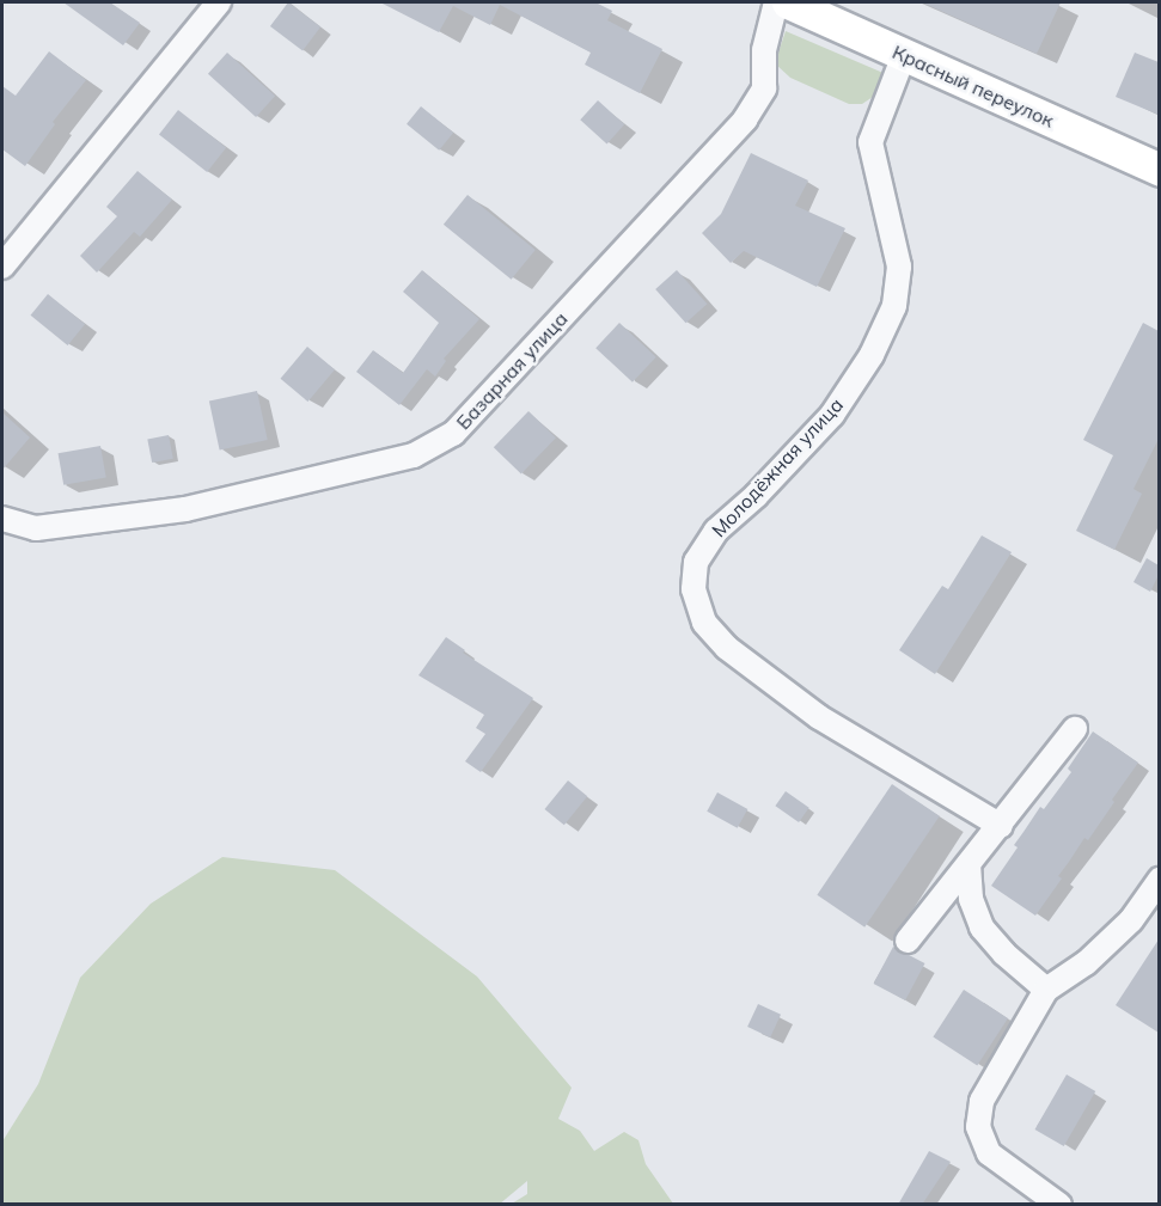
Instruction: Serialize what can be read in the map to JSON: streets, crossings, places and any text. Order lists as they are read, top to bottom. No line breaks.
{"streets":{"main road":["Красный переулок"],"street":["Базарная улица","Молодёжная улица"]},"crossings":[["Красный переулок","Молодёжная улица"]]}
